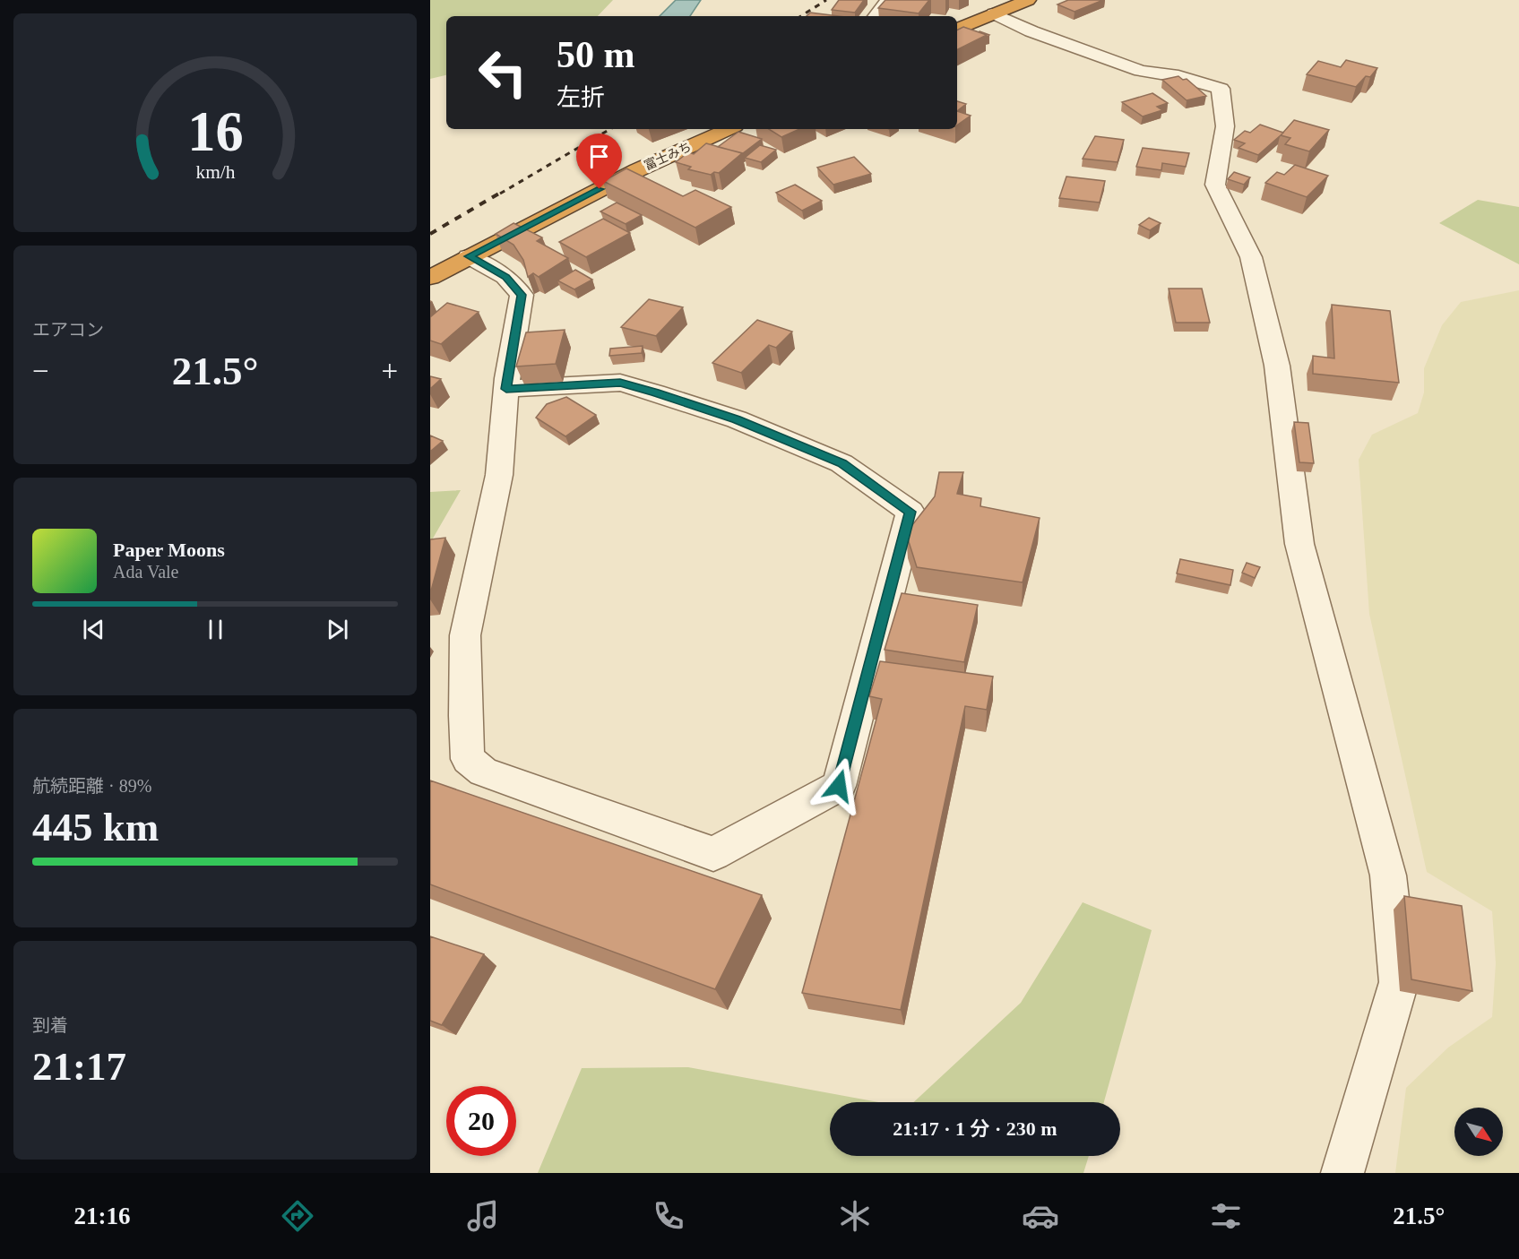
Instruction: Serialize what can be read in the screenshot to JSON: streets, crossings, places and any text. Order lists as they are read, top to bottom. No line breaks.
{"streets":{"highway":["富士みち"]},"north":"bottom right","page":{"turn":["50 m","左折"],"tile":["エアコン",["航続距離 · 89%","445 km"],["到着","21:17"]],"heat":["−","21.5°","+"],"song":["Paper Moons","Ada Vale"],"limit":"20","trip":"21:17 · 1 分 · 230 m","tabs":["21:16","21.5°"],"gauge":["16","km/h"]}}
